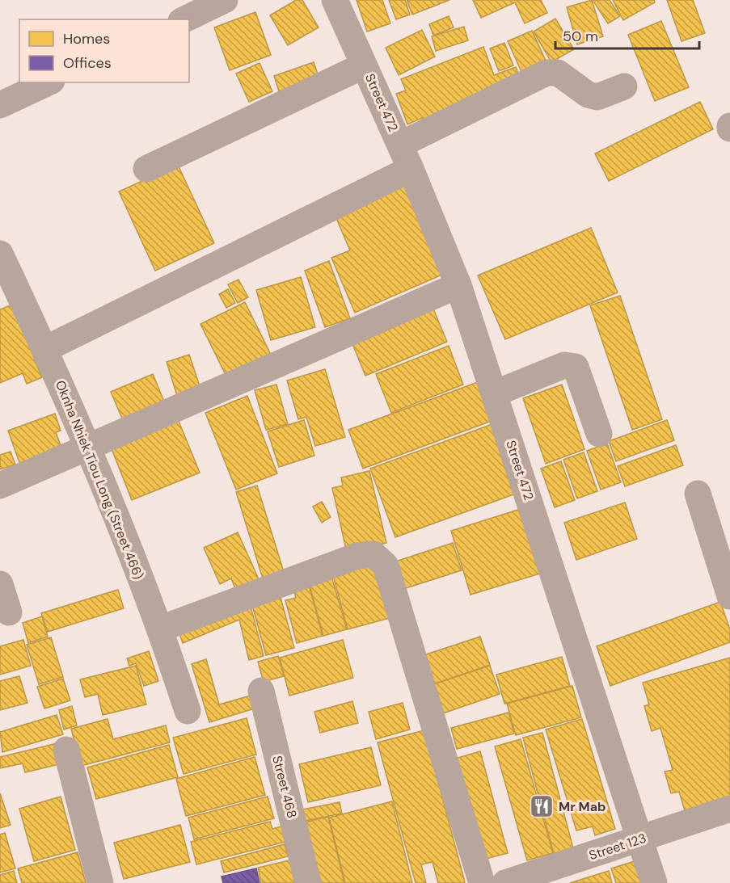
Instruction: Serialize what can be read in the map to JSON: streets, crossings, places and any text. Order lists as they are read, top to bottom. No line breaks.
{"streets":{"street":["Street 472","Oknha Nhiek Tiou Long (Street 466)","Street 468","Street 123"]},"crossings":[["Street 472","Street 123"]],"places":{"restaurant":["Mr Mab"]},"legend":["Homes","Offices"],"scale_bar":"50 m"}
